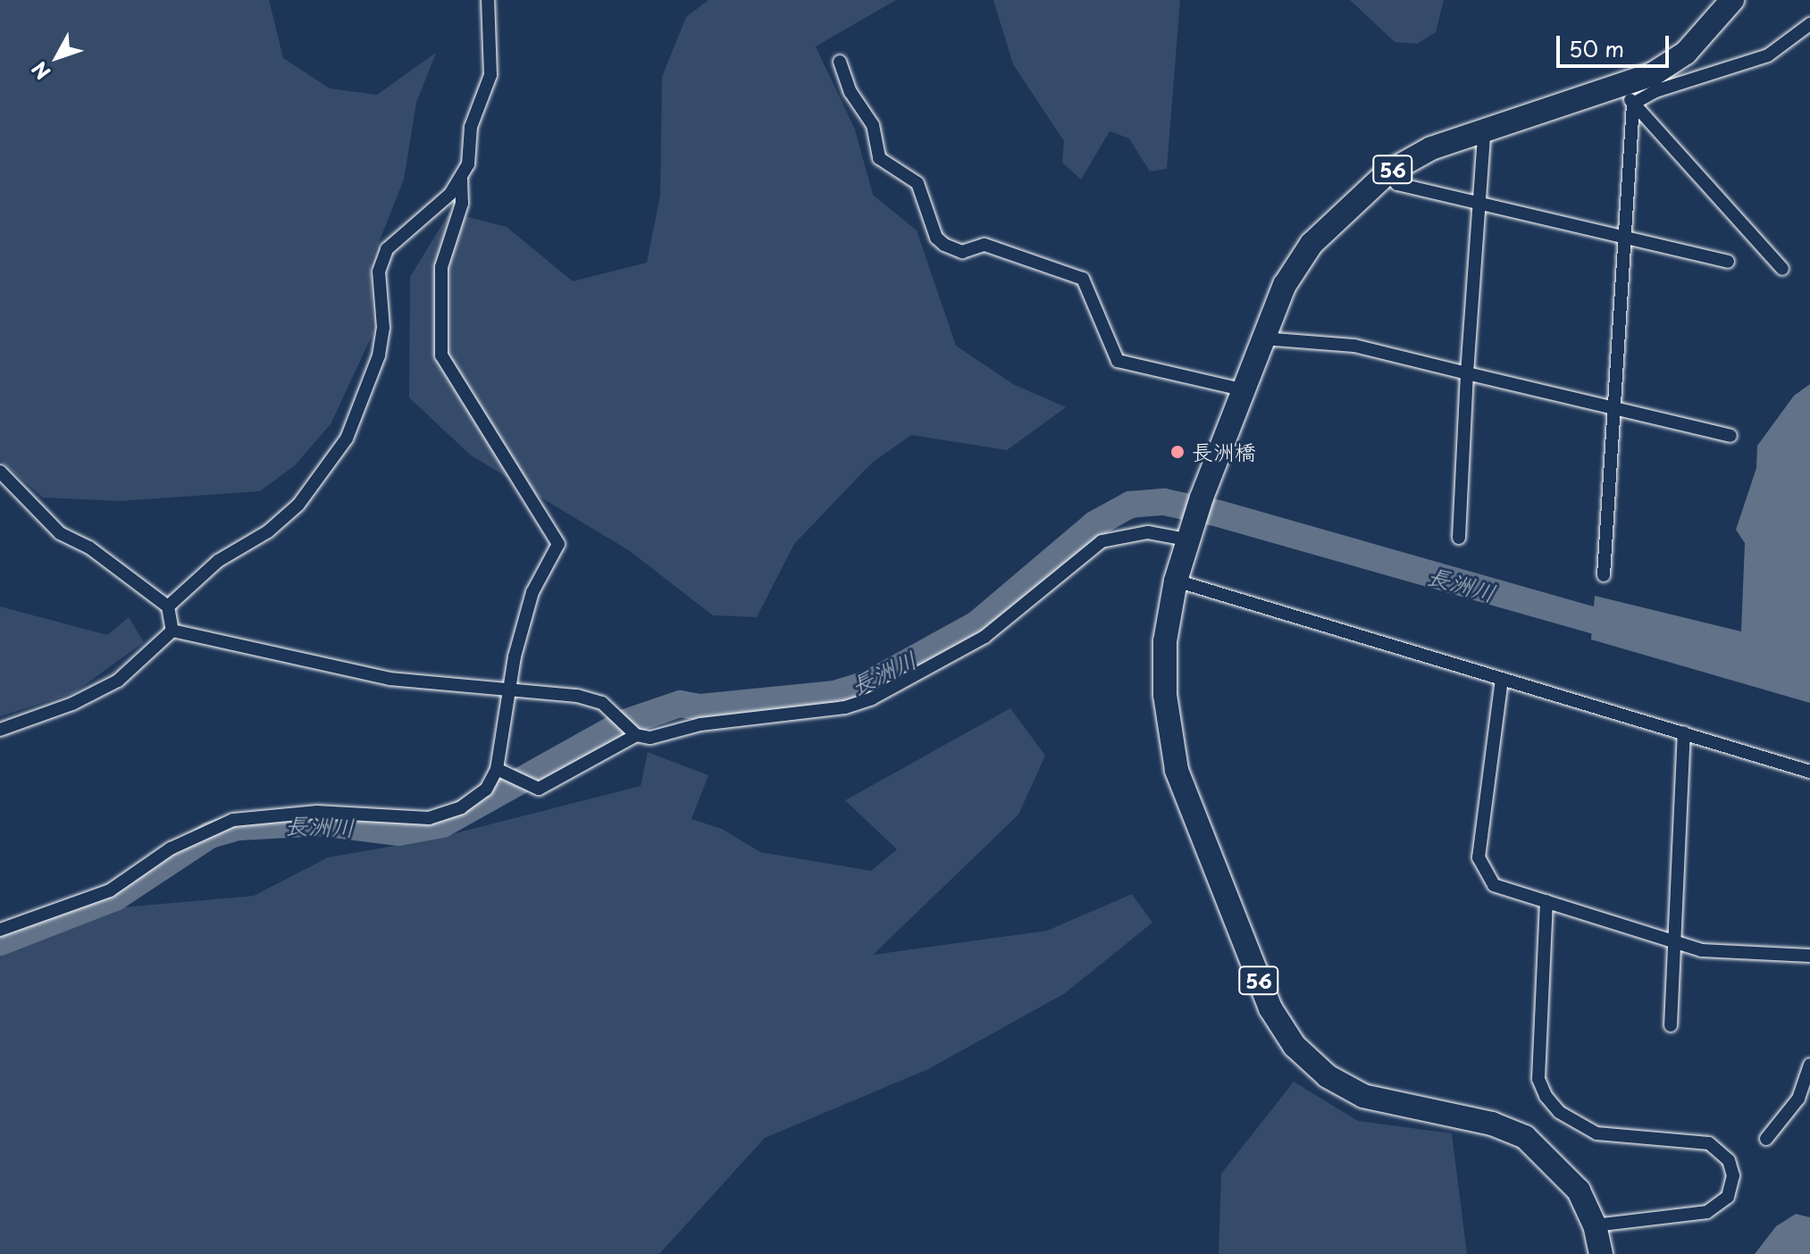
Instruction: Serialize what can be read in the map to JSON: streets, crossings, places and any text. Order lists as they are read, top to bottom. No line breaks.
{"streets":{"highway":["56"]},"water":["長洲川"],"places":["長洲橋"],"scale_bar":"50 m","north":"bottom left"}
